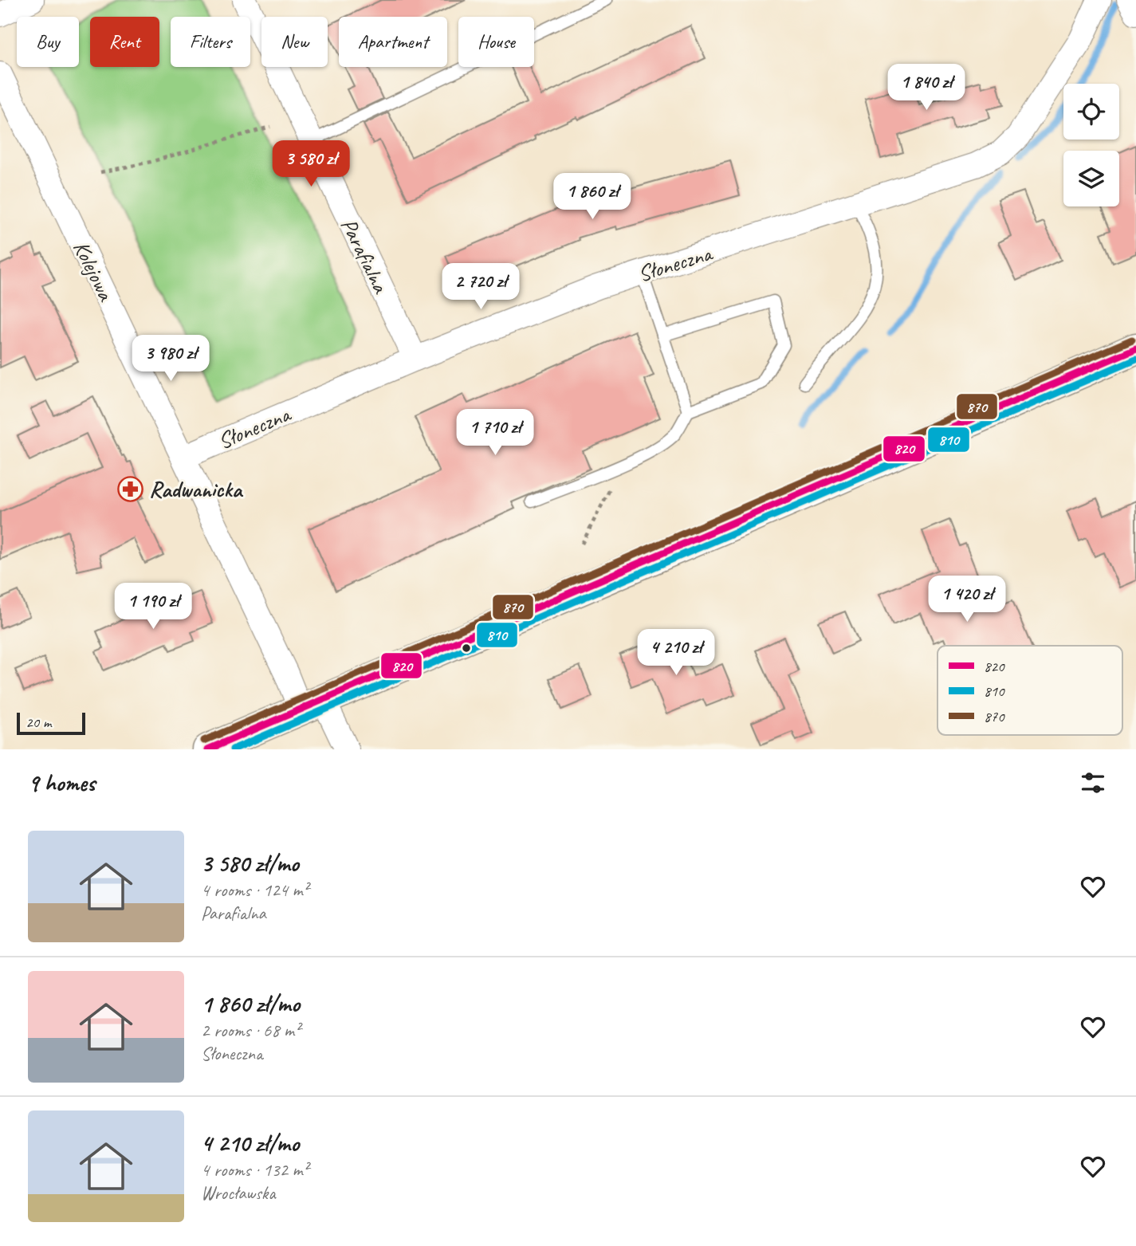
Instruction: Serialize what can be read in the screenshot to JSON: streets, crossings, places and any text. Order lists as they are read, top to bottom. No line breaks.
{"streets":{"street":["Parafialna","Słoneczna","Kolejowa"]},"crossings":[["Parafialna","Słoneczna"],["Słoneczna","Kolejowa"]],"places":{"pharmacy":["Radwanicka"]},"lines":["transit line 870","transit line 820","transit line 810"],"legend":["820","810","870"],"scale_bar":"20 m","page":{"chip":["Buy","Rent","Filters","New","Apartment","House"],"price":["1 840 zł","3 580 zł","1 860 zł","2 720 zł","3 980 zł","1 710 zł","1 420 zł","1 190 zł","4 210 zł"],"scale":"20 m","heading":"9 homes","list":[{"name":"3 580 zł/mo","note":"4 rooms · 124 m² · Parafialna"},{"name":"1 860 zł/mo","note":"2 rooms · 68 m² · Słoneczna"},{"name":"4 210 zł/mo","note":"4 rooms · 132 m² · Wrocławska"}]}}
